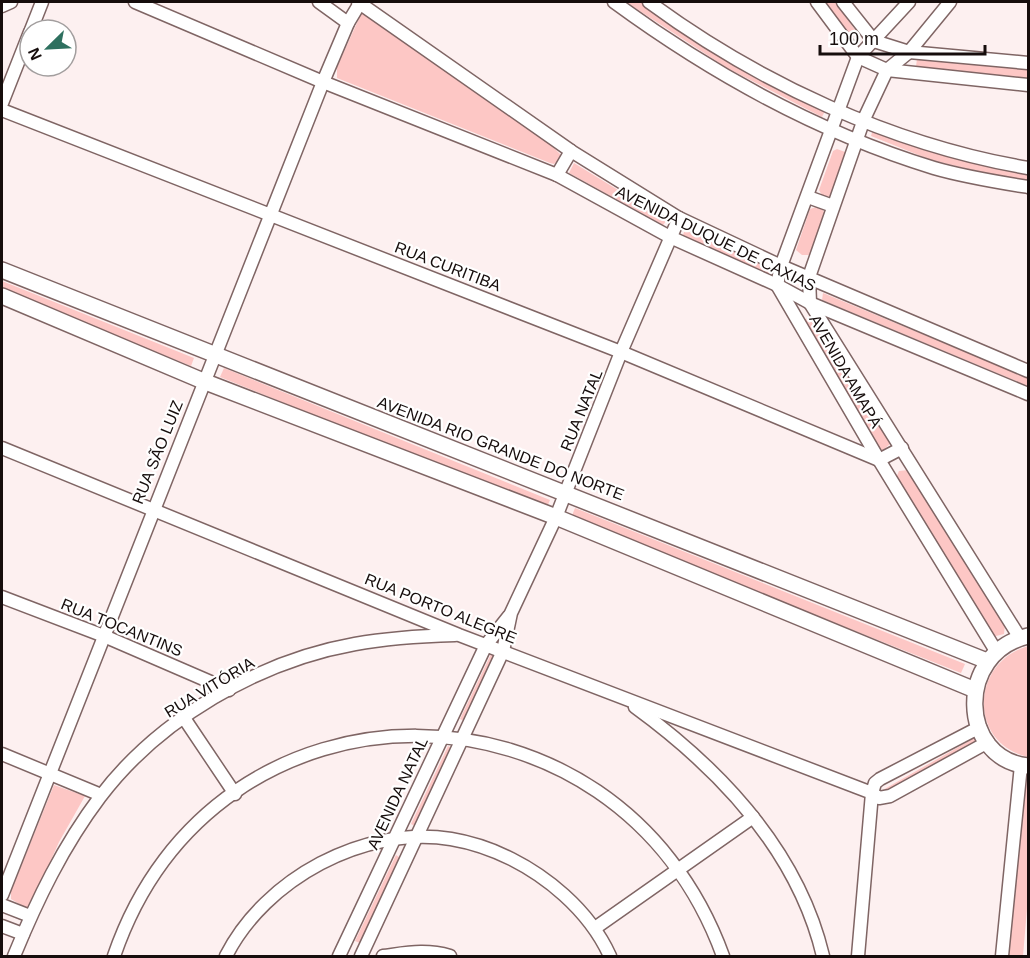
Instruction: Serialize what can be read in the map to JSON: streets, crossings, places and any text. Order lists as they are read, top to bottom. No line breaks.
{"streets":{"main road":["AVENIDA RIO GRANDE DO NORTE"],"street":["AVENIDA DUQUE DE CAXIAS","RUA CURITIBA","AVENIDA AMAPÁ","RUA NATAL","RUA SÃO LUIZ","RUA PORTO ALEGRE","RUA TOCANTINS","RUA VITÓRIA","AVENIDA NATAL"]},"crossings":[["AVENIDA DUQUE DE CAXIAS","AVENIDA AMAPÁ"],["AVENIDA DUQUE DE CAXIAS","RUA NATAL"],["AVENIDA DUQUE DE CAXIAS","RUA SÃO LUIZ"],["RUA CURITIBA","AVENIDA AMAPÁ"],["RUA CURITIBA","RUA NATAL"],["RUA CURITIBA","RUA SÃO LUIZ"],["AVENIDA AMAPÁ","AVENIDA RIO GRANDE DO NORTE"],["RUA NATAL","AVENIDA RIO GRANDE DO NORTE"],["RUA NATAL","RUA PORTO ALEGRE"],["RUA NATAL","AVENIDA NATAL"],["AVENIDA RIO GRANDE DO NORTE","RUA SÃO LUIZ"],["RUA SÃO LUIZ","RUA PORTO ALEGRE"],["RUA SÃO LUIZ","RUA TOCANTINS"],["RUA PORTO ALEGRE","RUA VITÓRIA"],["RUA PORTO ALEGRE","AVENIDA NATAL"],["RUA TOCANTINS","RUA VITÓRIA"]],"scale_bar":"100 m","north":"bottom left"}
